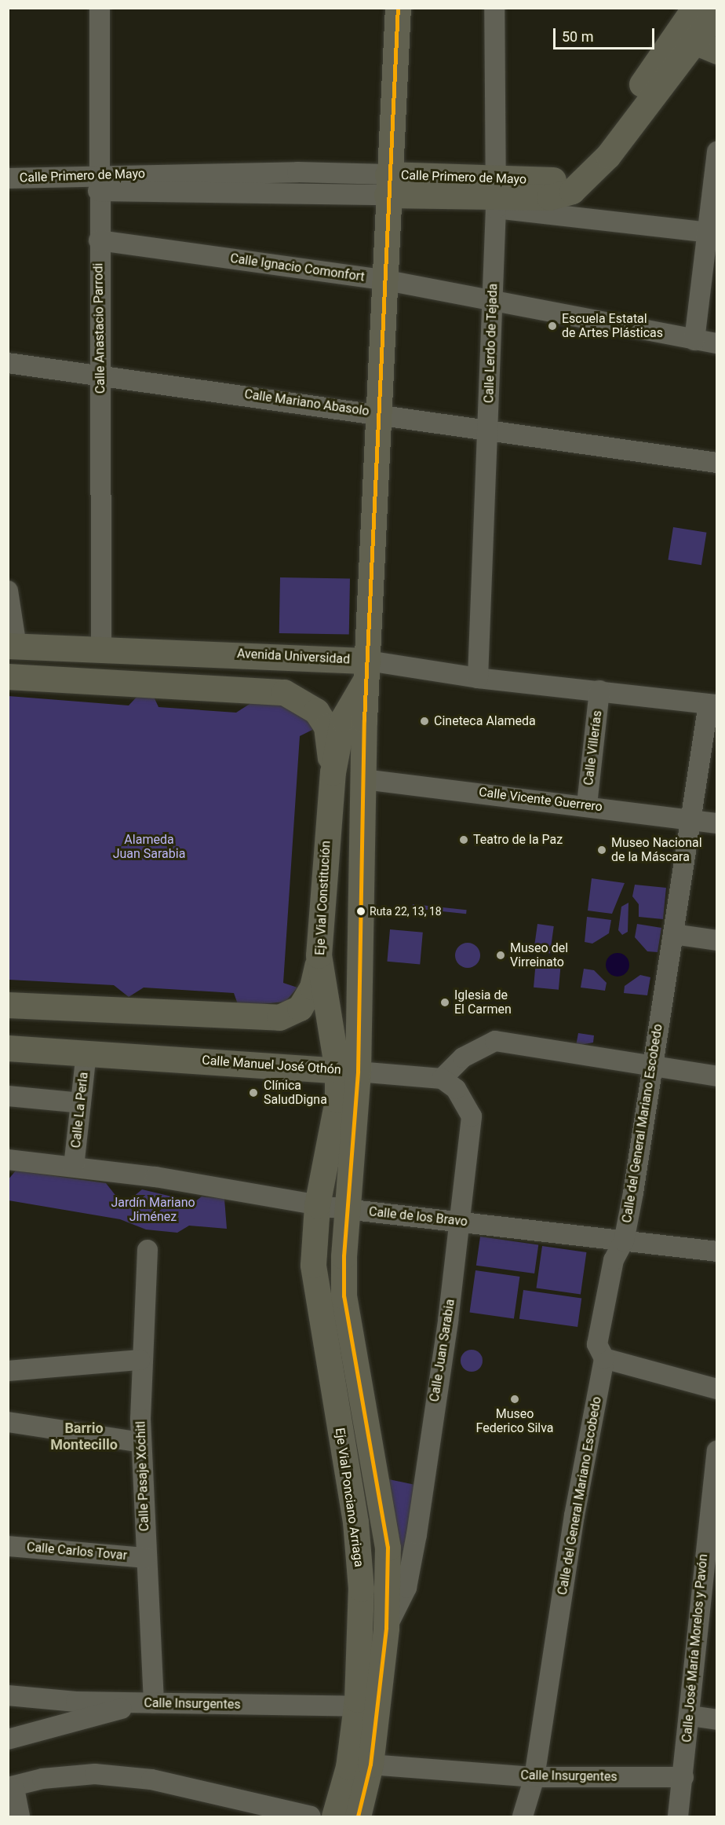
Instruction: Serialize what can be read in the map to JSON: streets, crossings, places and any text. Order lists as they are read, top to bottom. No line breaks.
{"streets":{"main road":["Calle Primero de Mayo","Avenida Universidad","Eje Vial Constitución","Calle Manuel José Othón","Eje Vial Ponciano Arriaga"],"street":["Calle Ignacio Comonfort","Calle Anastacio Parrodi","Calle Lerdo de Tejada","Calle Mariano Abasolo","Calle Villerías","Calle Vicente Guerrero","Calle La Perla","Calle del General Mariano Escobedo","Calle de los Bravo","Calle Juan Sarabia","Calle Pasaje Xóchitl","Calle Carlos Tovar","Calle José María Morelos y Pavón","Calle Insurgentes"]},"crossings":[["Calle Primero de Mayo","Calle Anastacio Parrodi"],["Calle Primero de Mayo","Calle Lerdo de Tejada"],["Calle Ignacio Comonfort","Calle Anastacio Parrodi"],["Calle Ignacio Comonfort","Calle Lerdo de Tejada"],["Calle Anastacio Parrodi","Calle Mariano Abasolo"],["Calle Anastacio Parrodi","Avenida Universidad"],["Calle Lerdo de Tejada","Calle Mariano Abasolo"],["Calle Lerdo de Tejada","Avenida Universidad"],["Avenida Universidad","Calle Villerías"],["Avenida Universidad","Eje Vial Constitución"],["Avenida Universidad","Calle del General Mariano Escobedo"],["Calle Villerías","Calle Vicente Guerrero"],["Calle Vicente Guerrero","Eje Vial Constitución"],["Calle Vicente Guerrero","Calle del General Mariano Escobedo"],["Eje Vial Constitución","Calle Manuel José Othón"],["Eje Vial Constitución","Calle de los Bravo"],["Eje Vial Constitución","Eje Vial Ponciano Arriaga"],["Calle Manuel José Othón","Calle La Perla"],["Calle Manuel José Othón","Calle Juan Sarabia"],["Calle La Perla","Calle de los Bravo"],["Calle del General Mariano Escobedo","Calle de los Bravo"],["Calle del General Mariano Escobedo","Calle Insurgentes"],["Calle de los Bravo","Calle Juan Sarabia"],["Calle de los Bravo","Eje Vial Ponciano Arriaga"],["Calle Juan Sarabia","Eje Vial Ponciano Arriaga"],["Calle Pasaje Xóchitl","Calle Carlos Tovar"],["Calle Pasaje Xóchitl","Calle Insurgentes"],["Eje Vial Ponciano Arriaga","Calle Insurgentes"],["Calle José María Morelos y Pavón","Calle Insurgentes"]],"districts":["Barrio Montecillo"],"parks":["Alameda Juan Sarabia","Jardín Mariano Jiménez"],"places":["Escuela Estatal de Artes Plásticas","Cineteca Alameda","Teatro de la Paz","Museo Nacional de la Máscara","Ruta 22, 13, 18","Museo del Virreinato","Iglesia de El Carmen","Clínica SaludDigna","Museo Federico Silva"],"scale_bar":"50 m"}
